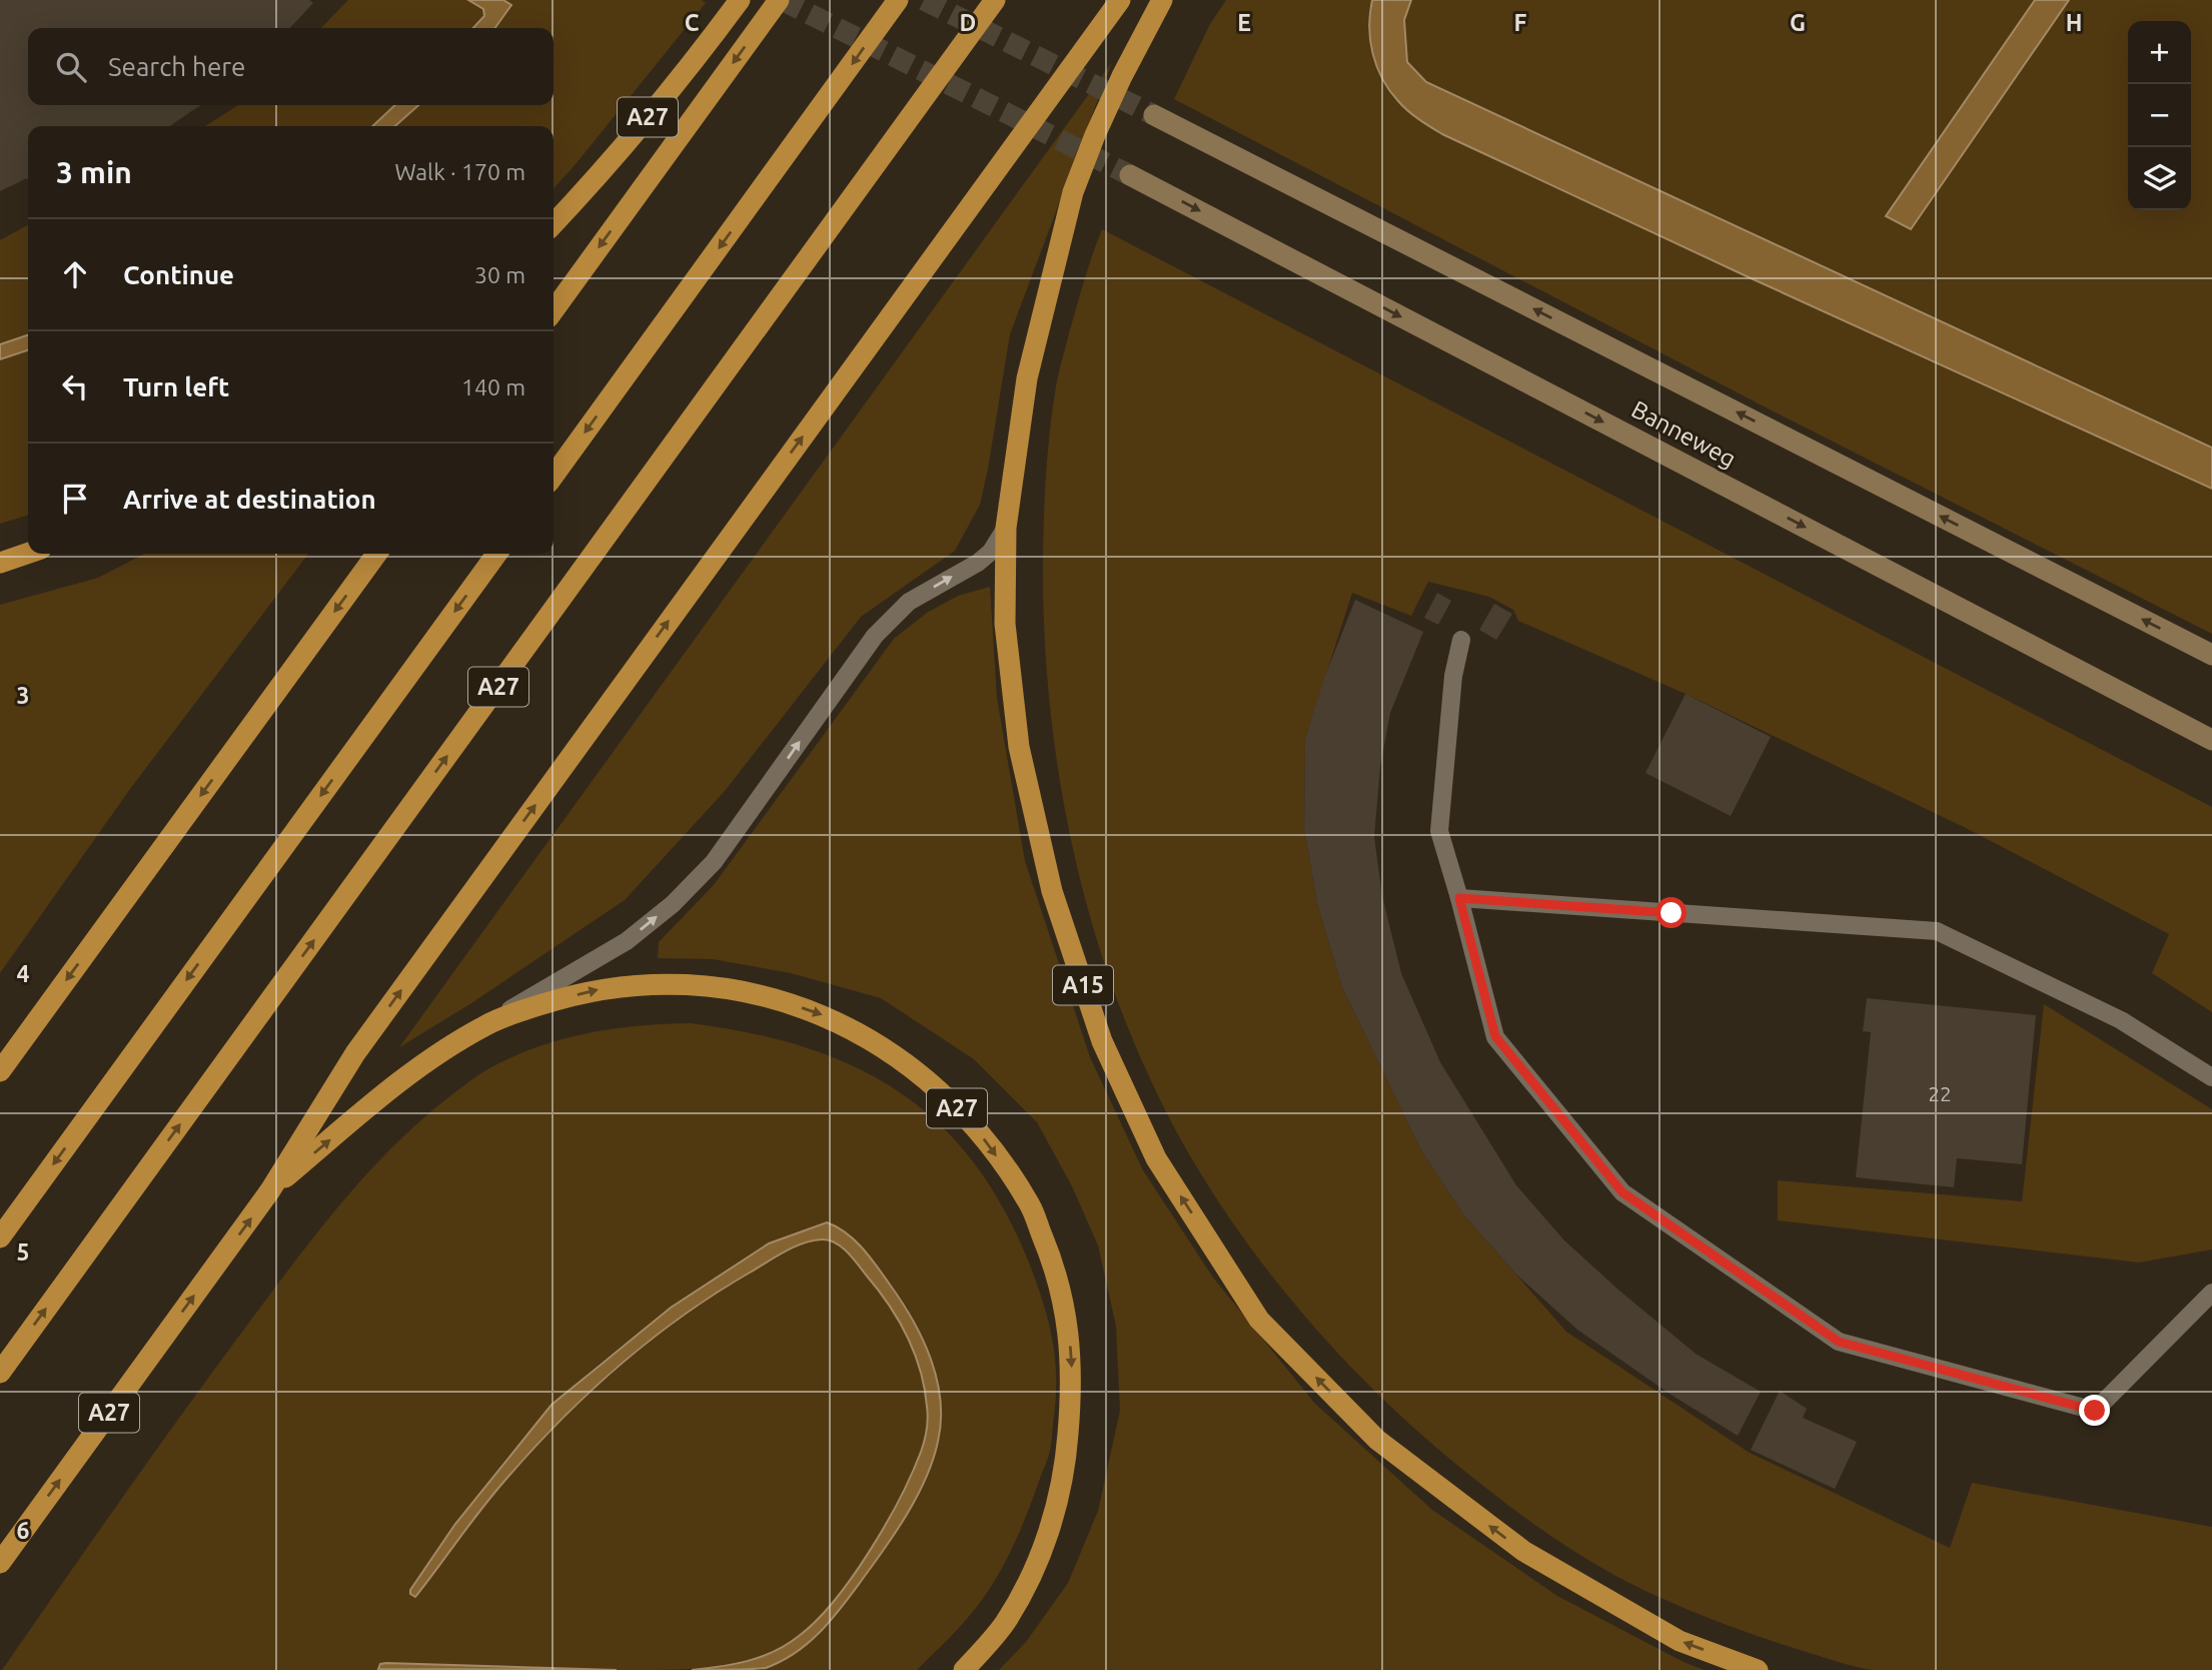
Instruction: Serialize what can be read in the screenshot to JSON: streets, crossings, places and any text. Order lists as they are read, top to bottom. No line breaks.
{"streets":{"highway":["A27","A15"],"main road":["Banneweg"]},"crossings":[["A27","A15"]],"house_numbers":["22"],"page":{"map_buttons":["+","−"],"search":"Search here","heading":["3 min","Walk · 170 m"],"list":[["Continue","30 m"],["Turn left","140 m"],"Arrive at destination"]},"grid":{"columns":["C","D","E","F","G","H"],"rows":["3","4","5","6"]}}
